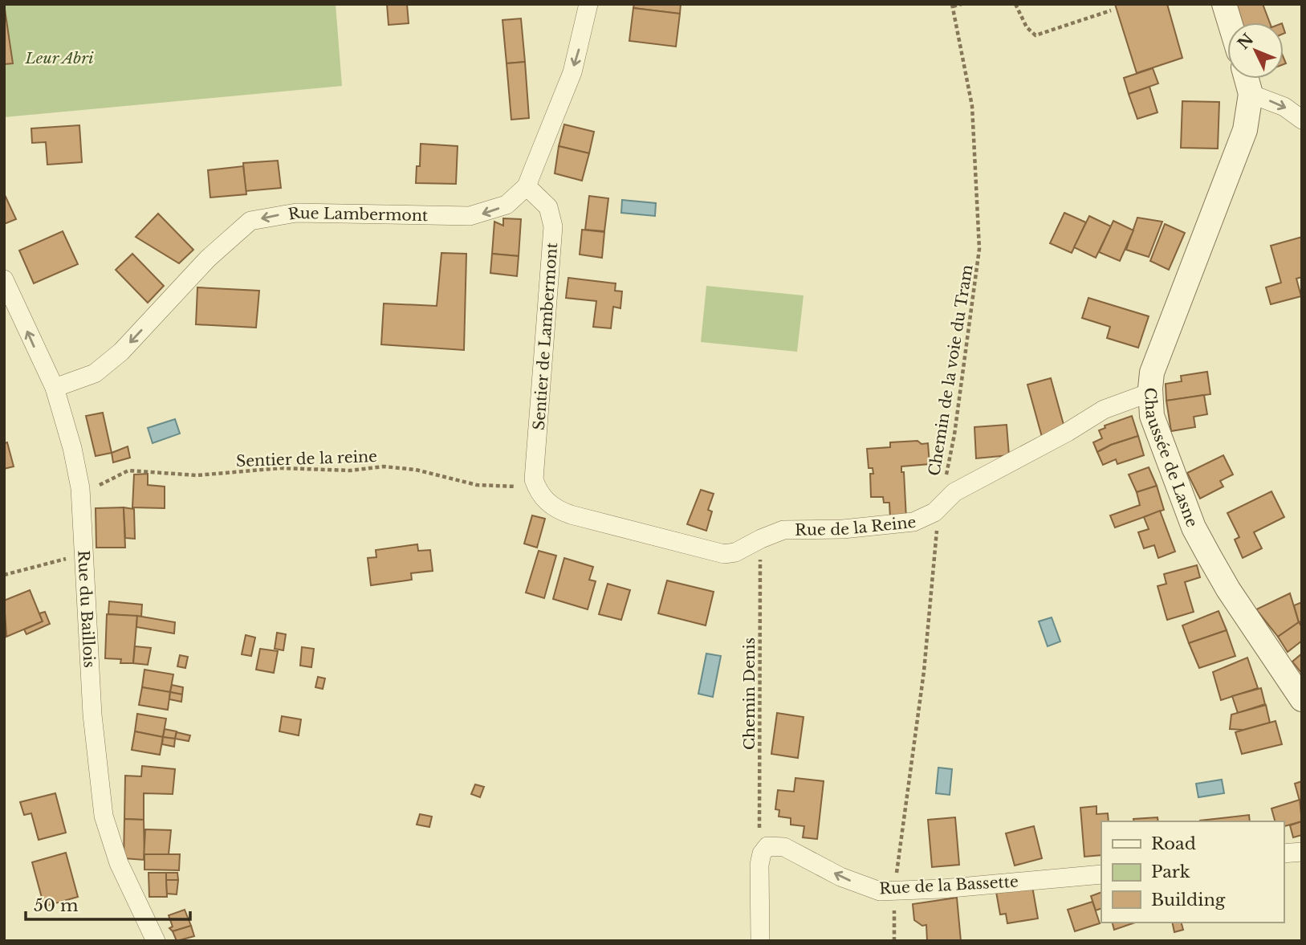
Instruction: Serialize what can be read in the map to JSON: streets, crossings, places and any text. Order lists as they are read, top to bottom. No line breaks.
{"streets":{"street":["Rue Lambermont","Sentier de Lambermont","Chaussée de Lasne","Rue de la Reine","Rue du Baillois","Rue de la Bassette"],"path":["Chemin de la voie du Tram","Sentier de la reine","Chemin Denis"]},"crossings":[["Rue Lambermont","Sentier de Lambermont"],["Rue Lambermont","Rue du Baillois"],["Sentier de Lambermont","Sentier de la reine"],["Sentier de Lambermont","Rue de la Reine"],["Chemin de la voie du Tram","Rue de la Reine"],["Chemin de la voie du Tram","Rue de la Bassette"],["Chaussée de Lasne","Rue de la Reine"],["Sentier de la reine","Rue de la Reine"],["Sentier de la reine","Rue du Baillois"],["Rue de la Reine","Chemin Denis"],["Chemin Denis","Rue de la Bassette"]],"one_way":["Rue Lambermont","Rue de la Bassette"],"parks":["Leur Abri"],"legend":["Road","Park","Building"],"scale_bar":"50 m","north":"top left"}
